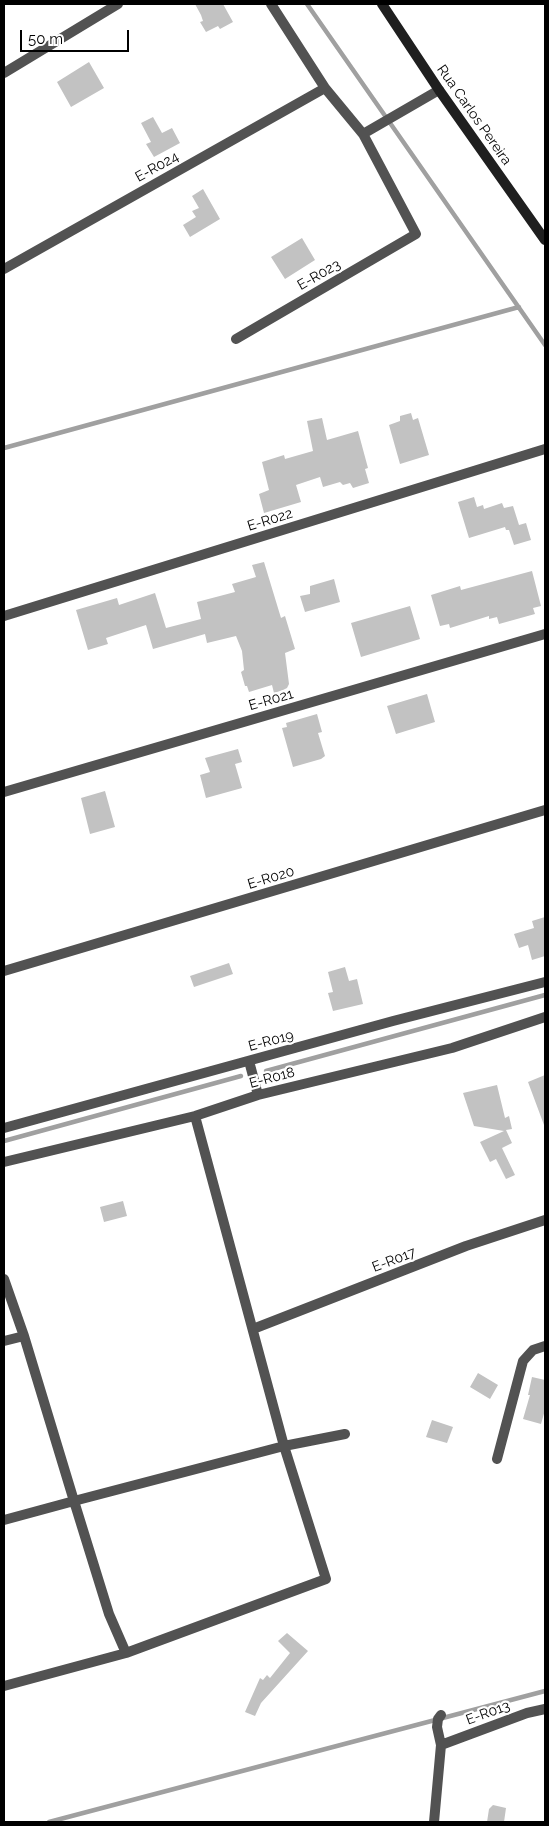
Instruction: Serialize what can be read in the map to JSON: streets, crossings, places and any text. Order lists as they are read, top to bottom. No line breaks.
{"streets":{"street":["Rua Carlos Pereira","E-R024","E-R023","E-R022","E-R021","E-R020","E-R019","E-R018","E-R017","E-R013"]},"scale_bar":"50 m"}
